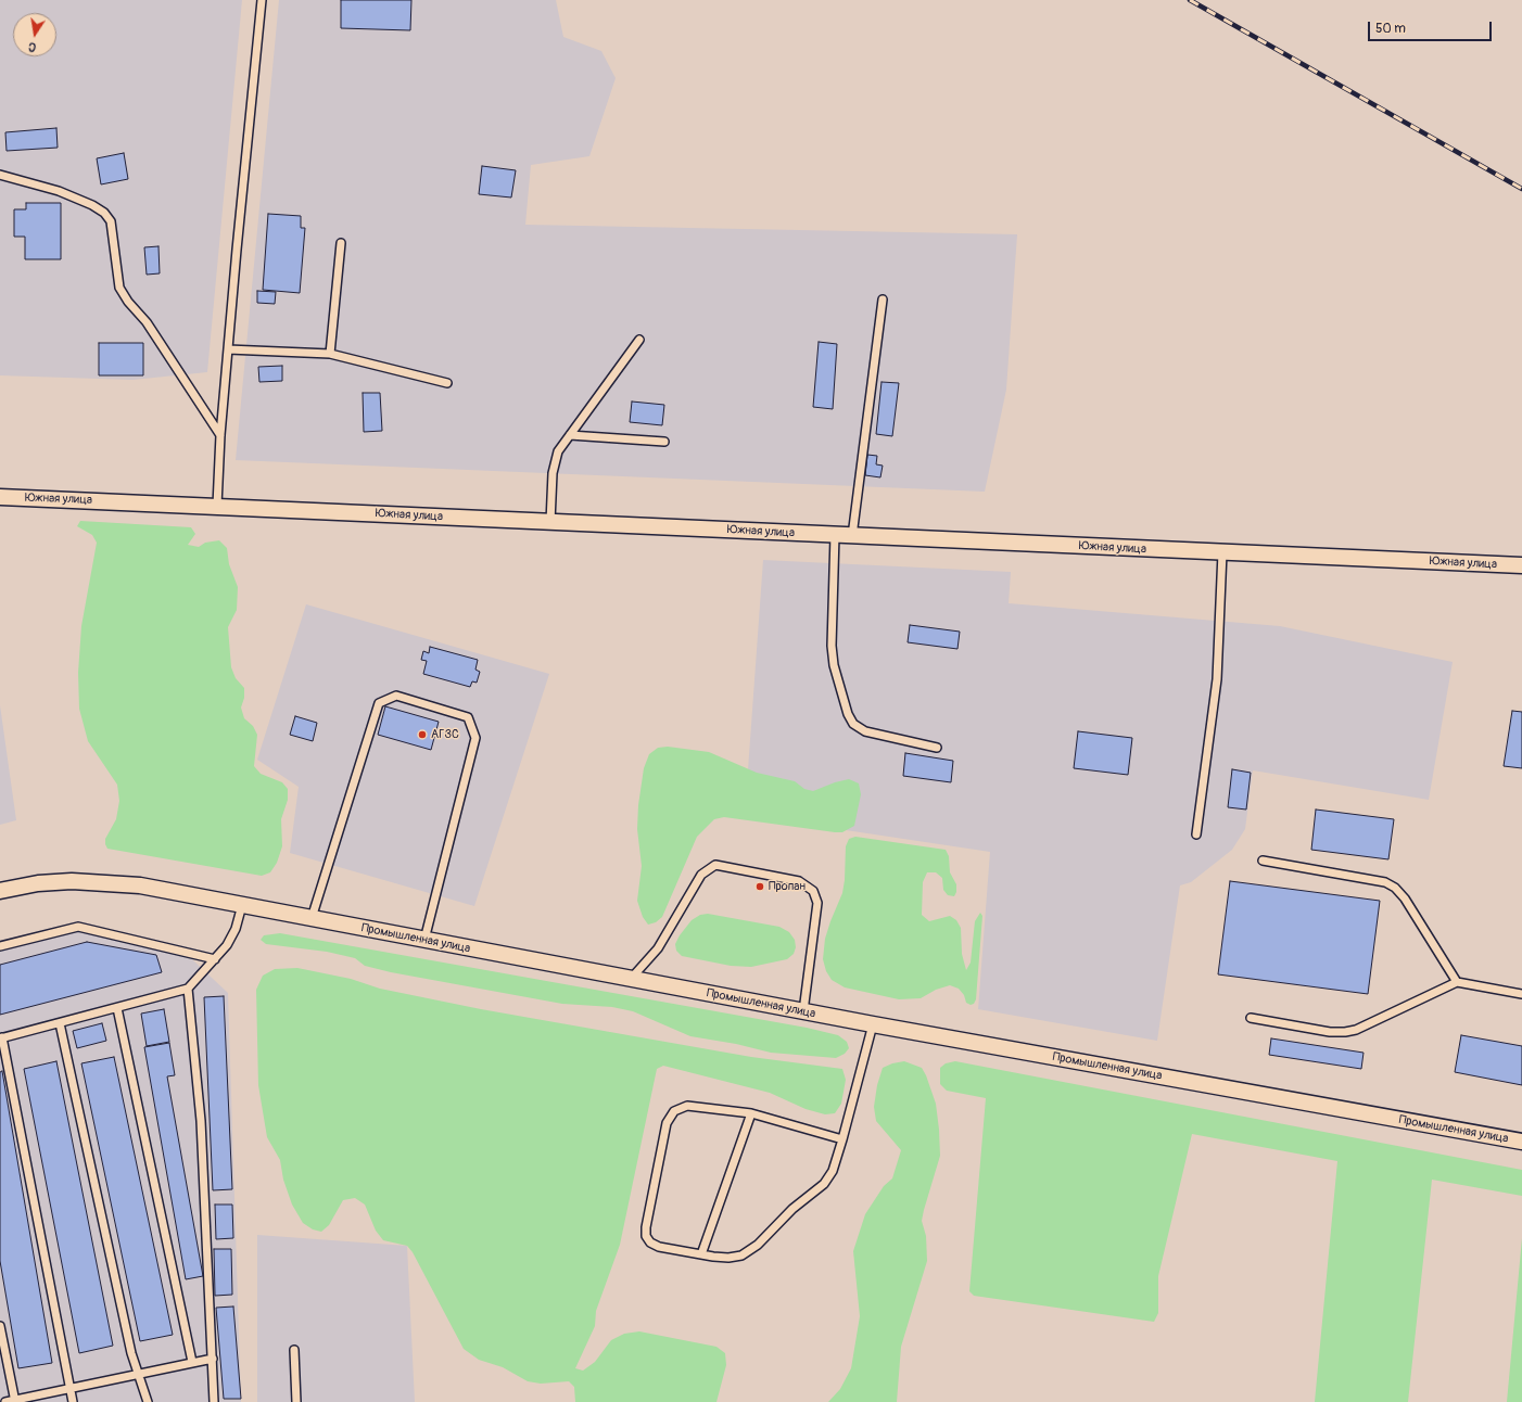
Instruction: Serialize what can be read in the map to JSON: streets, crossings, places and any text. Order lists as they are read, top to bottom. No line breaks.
{"streets":{"street":["Южная улица","Промышленная улица"]},"places":["АГЗС","Пропан"],"scale_bar":"50 m","north":"bottom"}
